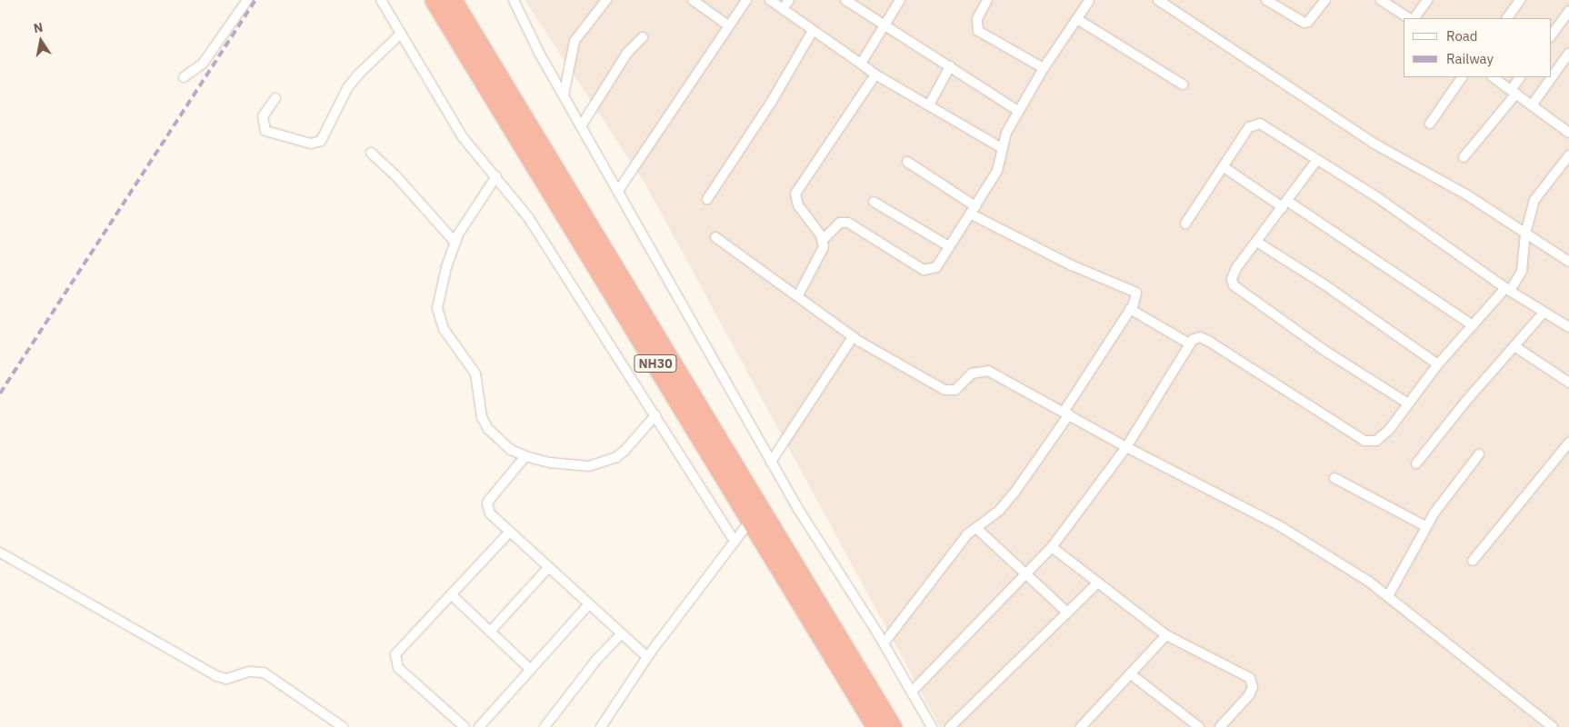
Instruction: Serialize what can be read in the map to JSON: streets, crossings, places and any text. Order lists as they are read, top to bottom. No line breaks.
{"streets":{"highway":["NH30"]},"legend":["Road","Railway"],"north":"top"}
